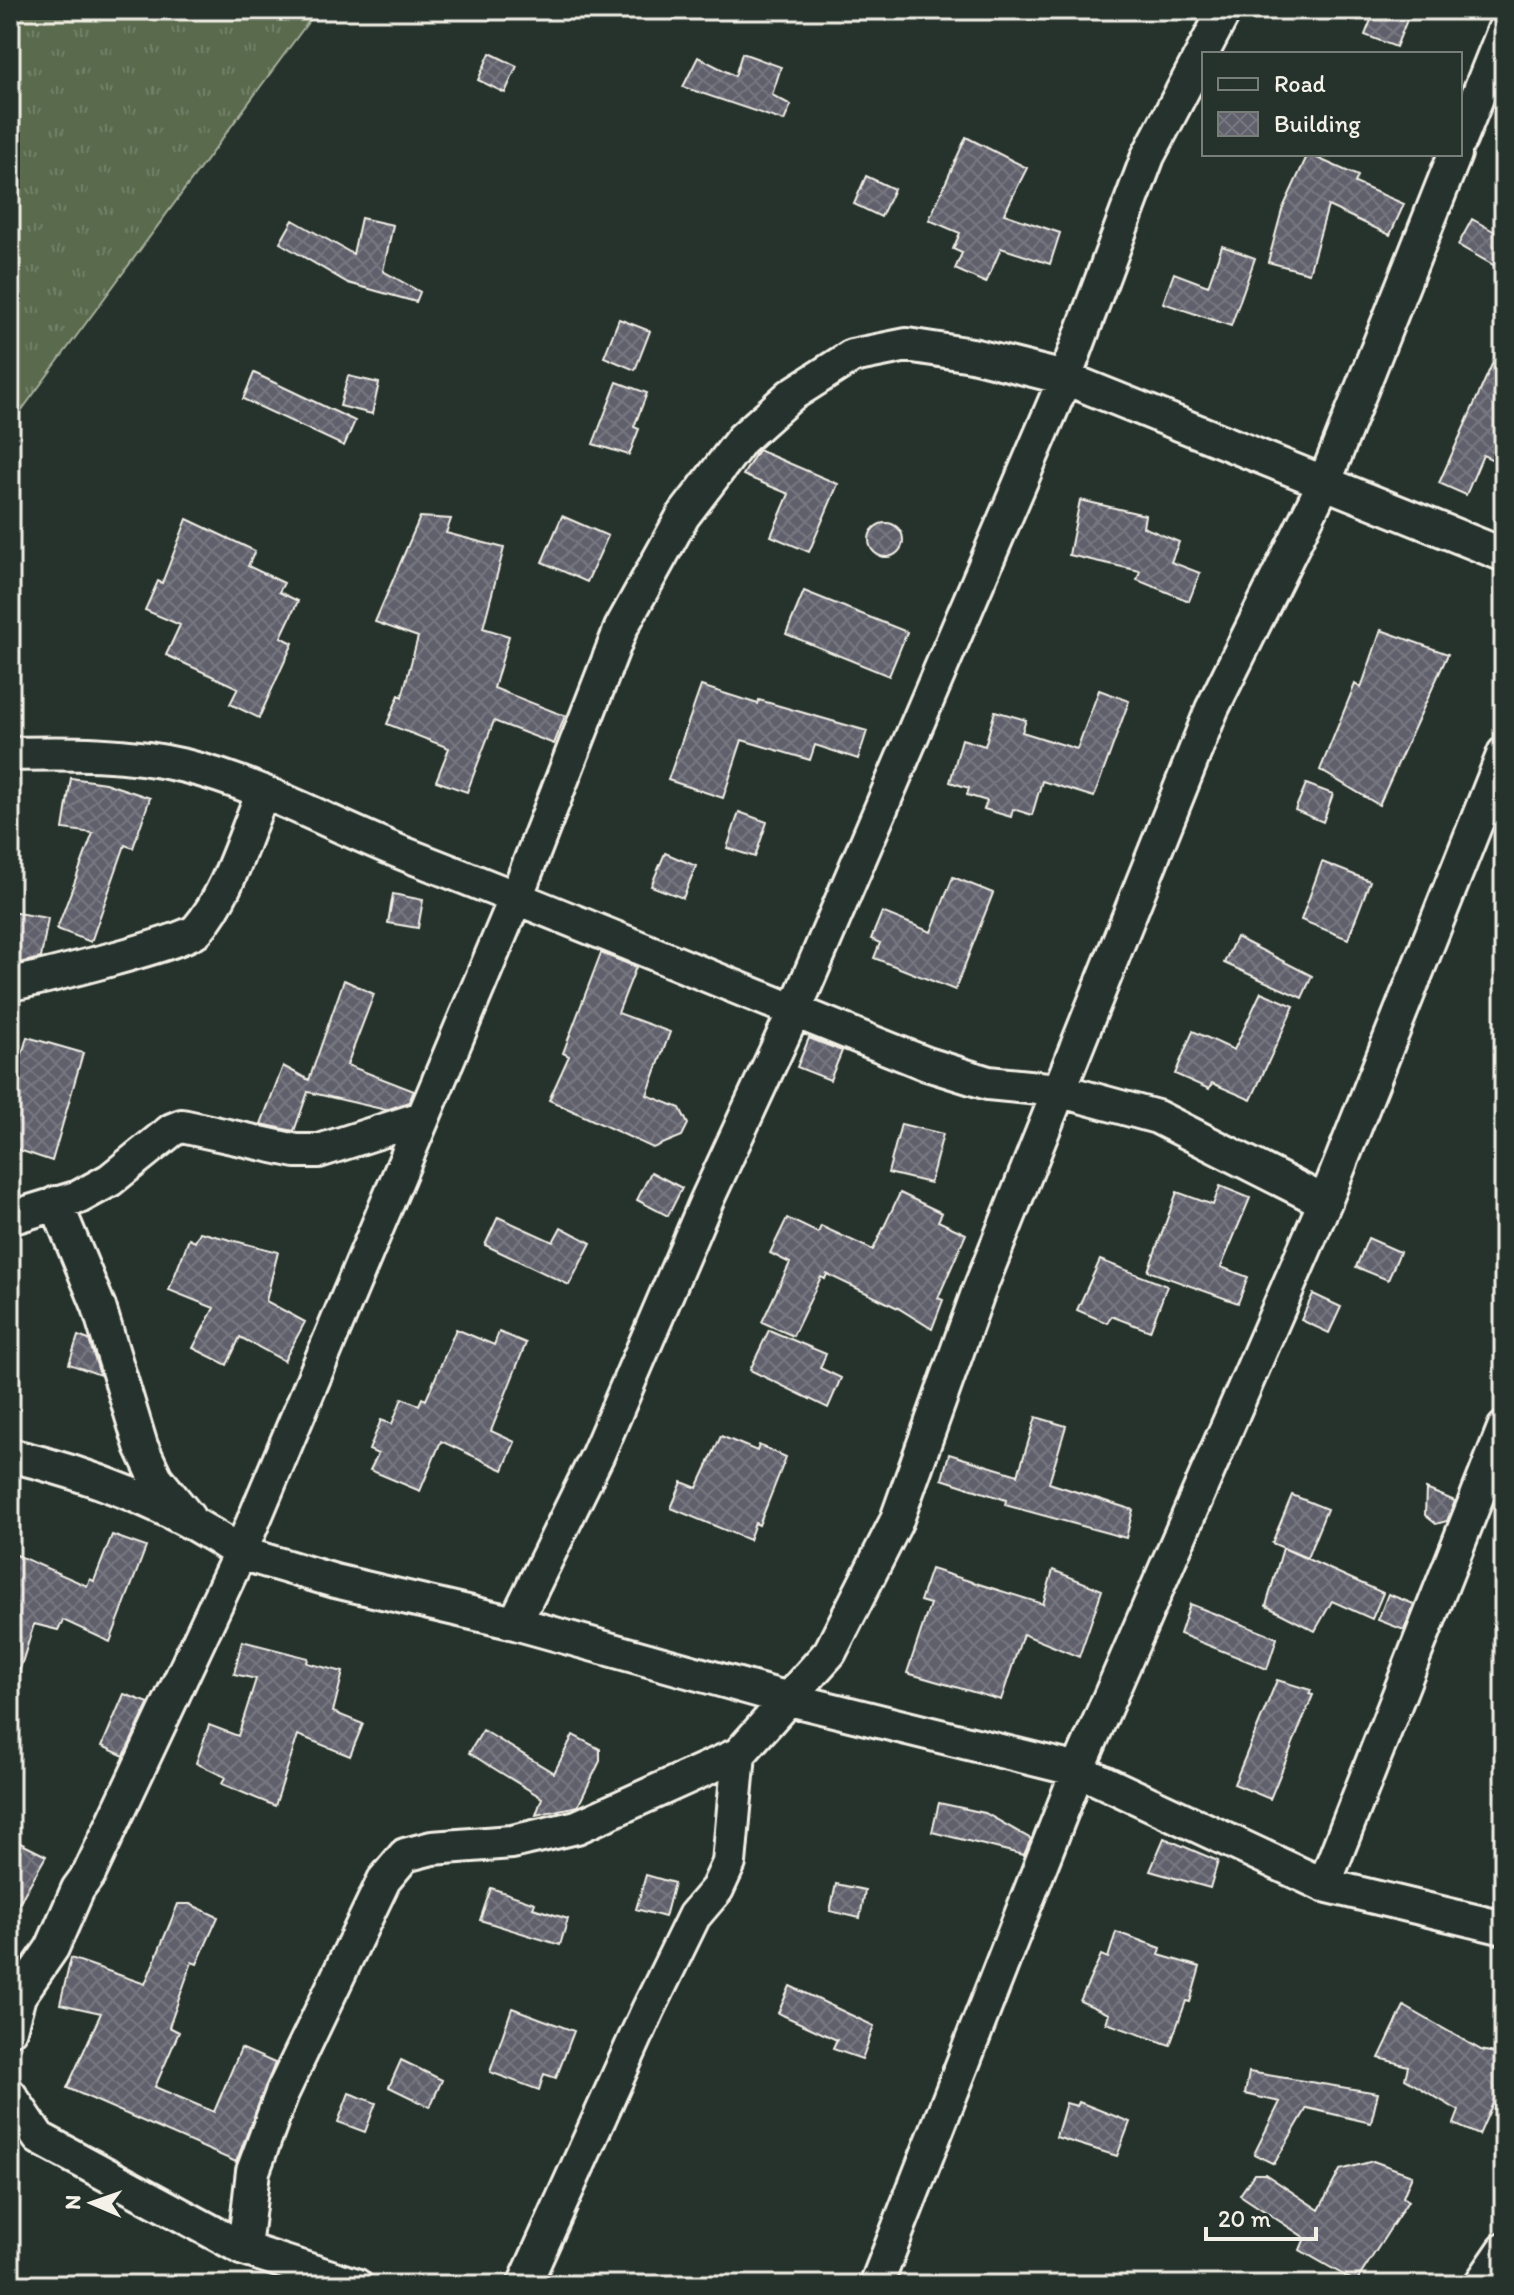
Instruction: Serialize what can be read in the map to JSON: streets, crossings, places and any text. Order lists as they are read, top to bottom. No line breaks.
{"legend":["Road","Building"],"scale_bar":"20 m","north":"left"}
